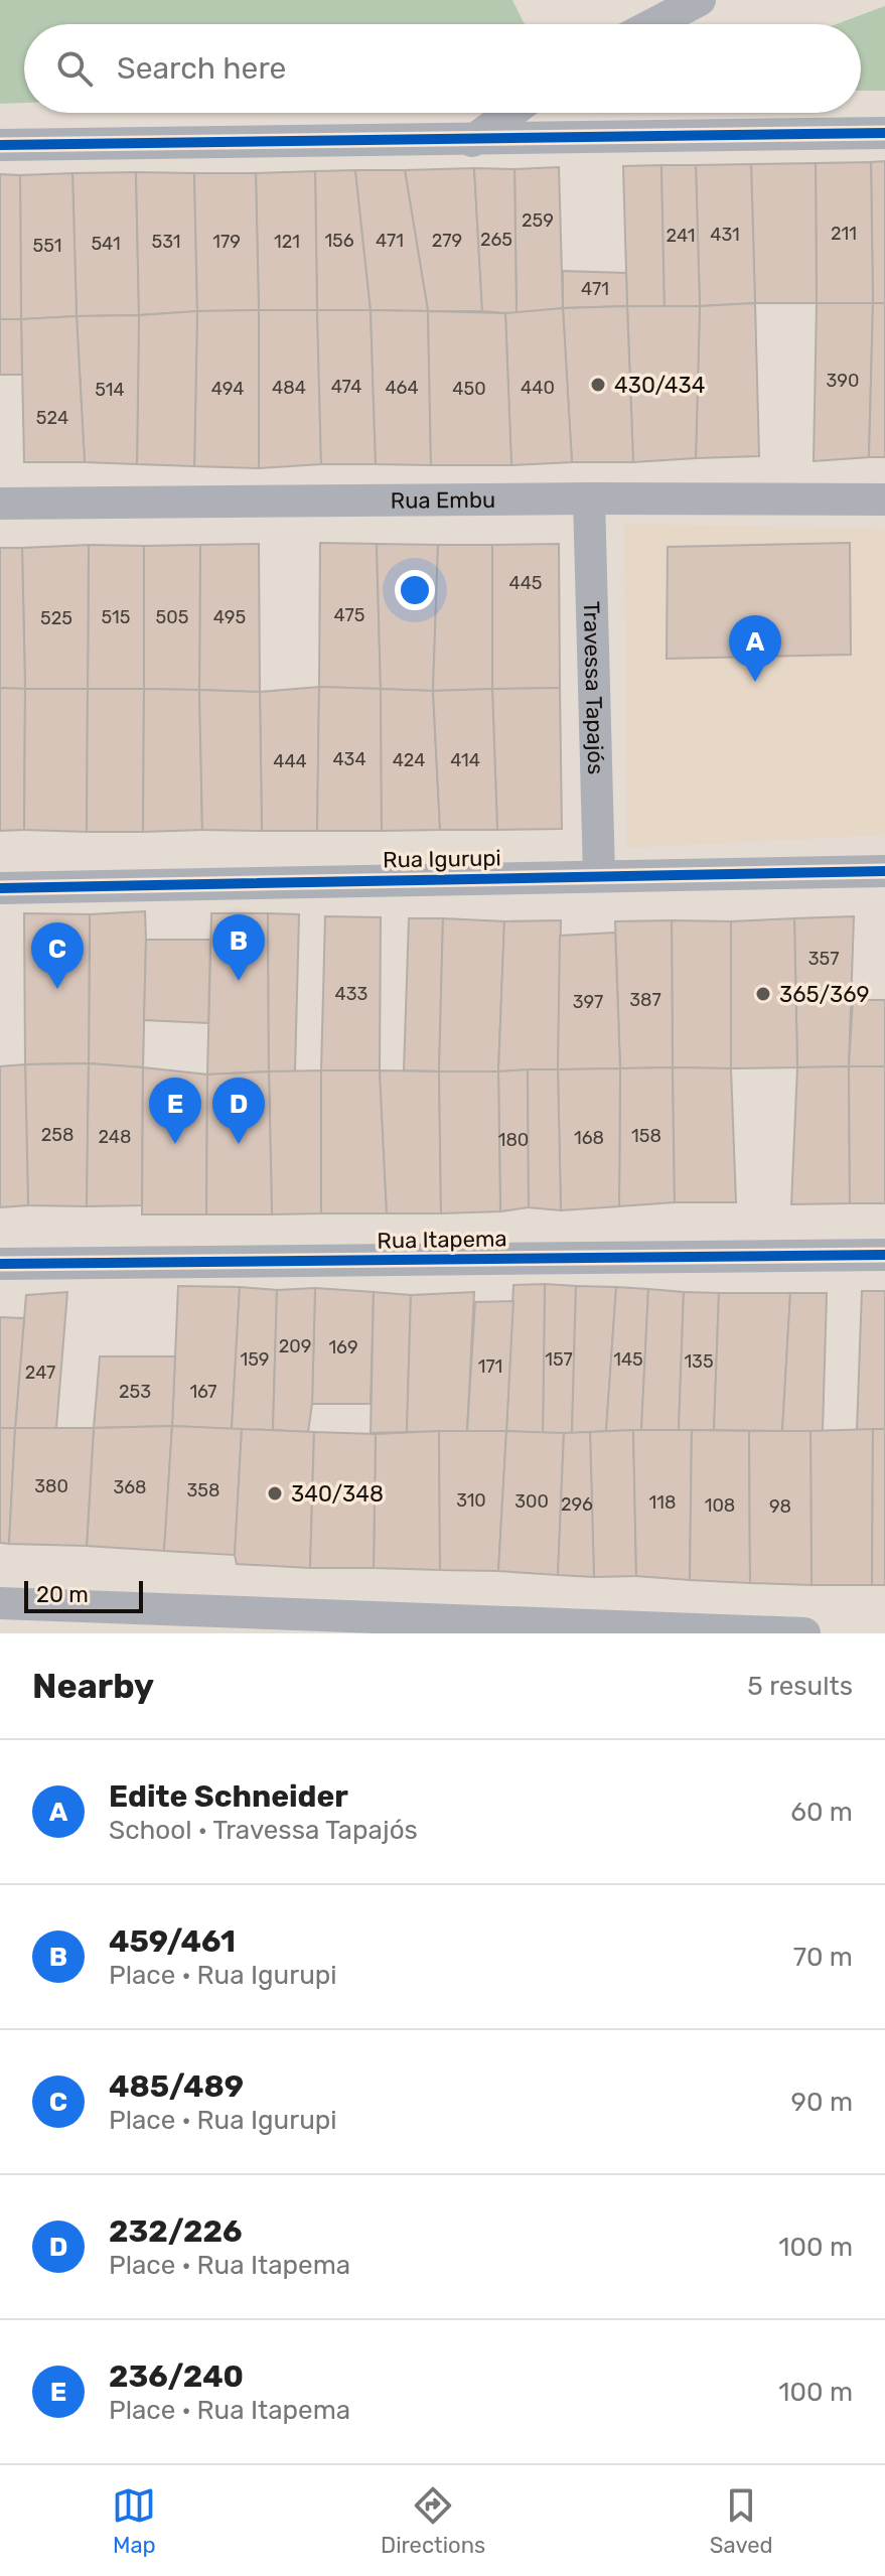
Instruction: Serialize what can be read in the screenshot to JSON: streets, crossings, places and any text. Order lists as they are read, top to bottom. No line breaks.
{"streets":{"street":["Rua Embu","Travessa Tapajós","Rua Igurupi","Rua Itapema"]},"crossings":[["Rua Embu","Travessa Tapajós"],["Travessa Tapajós","Rua Igurupi"]],"places":["430/434","365/369","340/348"],"house_numbers":["259","211","431","241","265","156","471","279","531","179","121","541","551","471","390","474","484","464","440","494","450","514","524","445","475","515","505","495","525","434","424","414","444","357","433","387","397","258","158","248","168","180","209","169","159","157","145","135","171","247","253","167","380","368","358","310","300","118","296","108","98"],"scale_bar":"20 m","page":{"search":"Search here","pins":["A","B","C","D","E"],"scale":"20 m","heading":["Nearby","5 results"],"list":[{"mark":"A","name":"Edite Schneider","note":"School · Travessa Tapajós","value":"60 m"},{"mark":"B","name":"459/461","note":"Place · Rua Igurupi","value":"70 m"},{"mark":"C","name":"485/489","note":"Place · Rua Igurupi","value":"90 m"},{"mark":"D","name":"232/226","note":"Place · Rua Itapema","value":"100 m"},{"mark":"E","name":"236/240","note":"Place · Rua Itapema","value":"100 m"}],"nav":["Map","Directions","Saved"]}}
